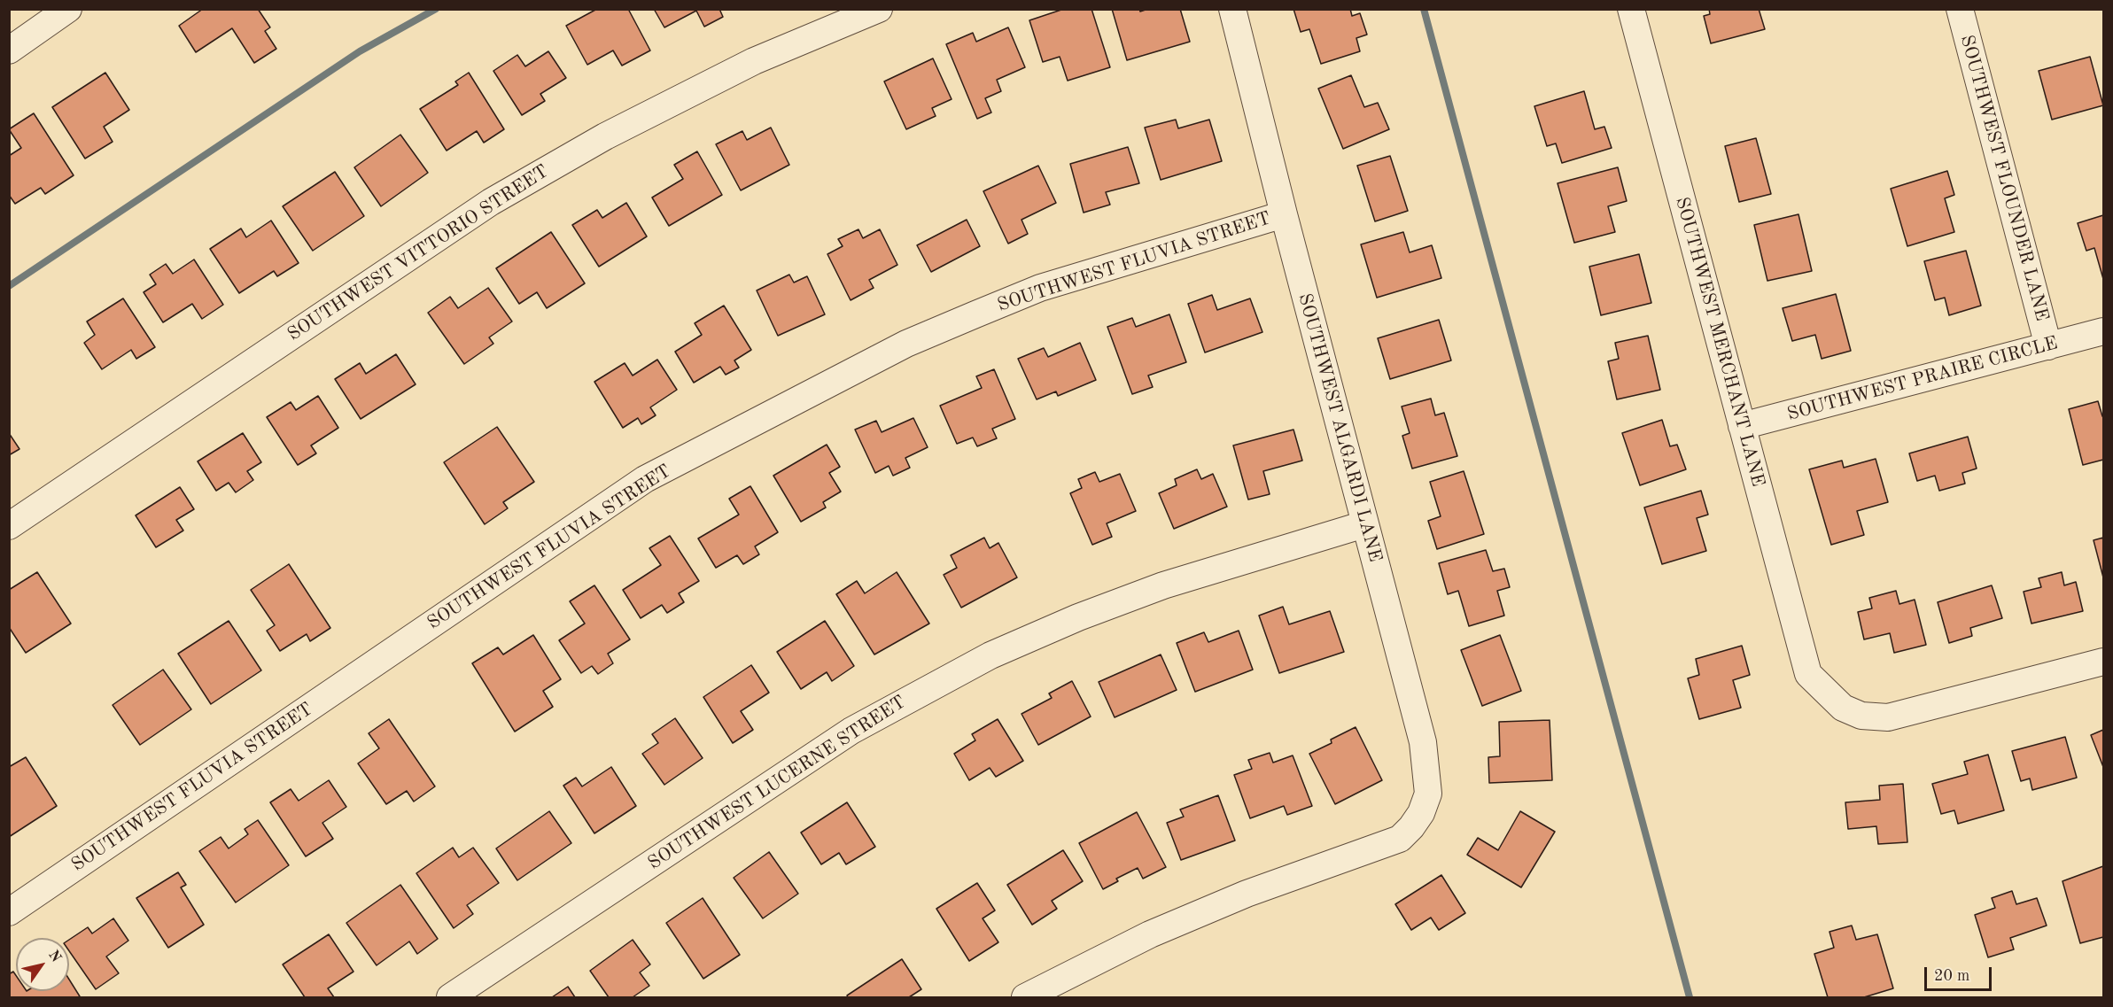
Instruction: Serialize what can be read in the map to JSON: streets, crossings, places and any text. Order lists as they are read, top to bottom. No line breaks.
{"streets":{"street":["SOUTHWEST FLOUNDER LANE","SOUTHWEST VITTORIO STREET","SOUTHWEST FLUVIA STREET","SOUTHWEST MERCHANT LANE","SOUTHWEST PRAIRE CIRCLE","SOUTHWEST ALGARDI LANE","SOUTHWEST LUCERNE STREET"]},"crossings":[["SOUTHWEST FLOUNDER LANE","SOUTHWEST PRAIRE CIRCLE"],["SOUTHWEST FLUVIA STREET","SOUTHWEST ALGARDI LANE"],["SOUTHWEST MERCHANT LANE","SOUTHWEST PRAIRE CIRCLE"],["SOUTHWEST ALGARDI LANE","SOUTHWEST LUCERNE STREET"]],"scale_bar":"20 m","north":"top right"}
